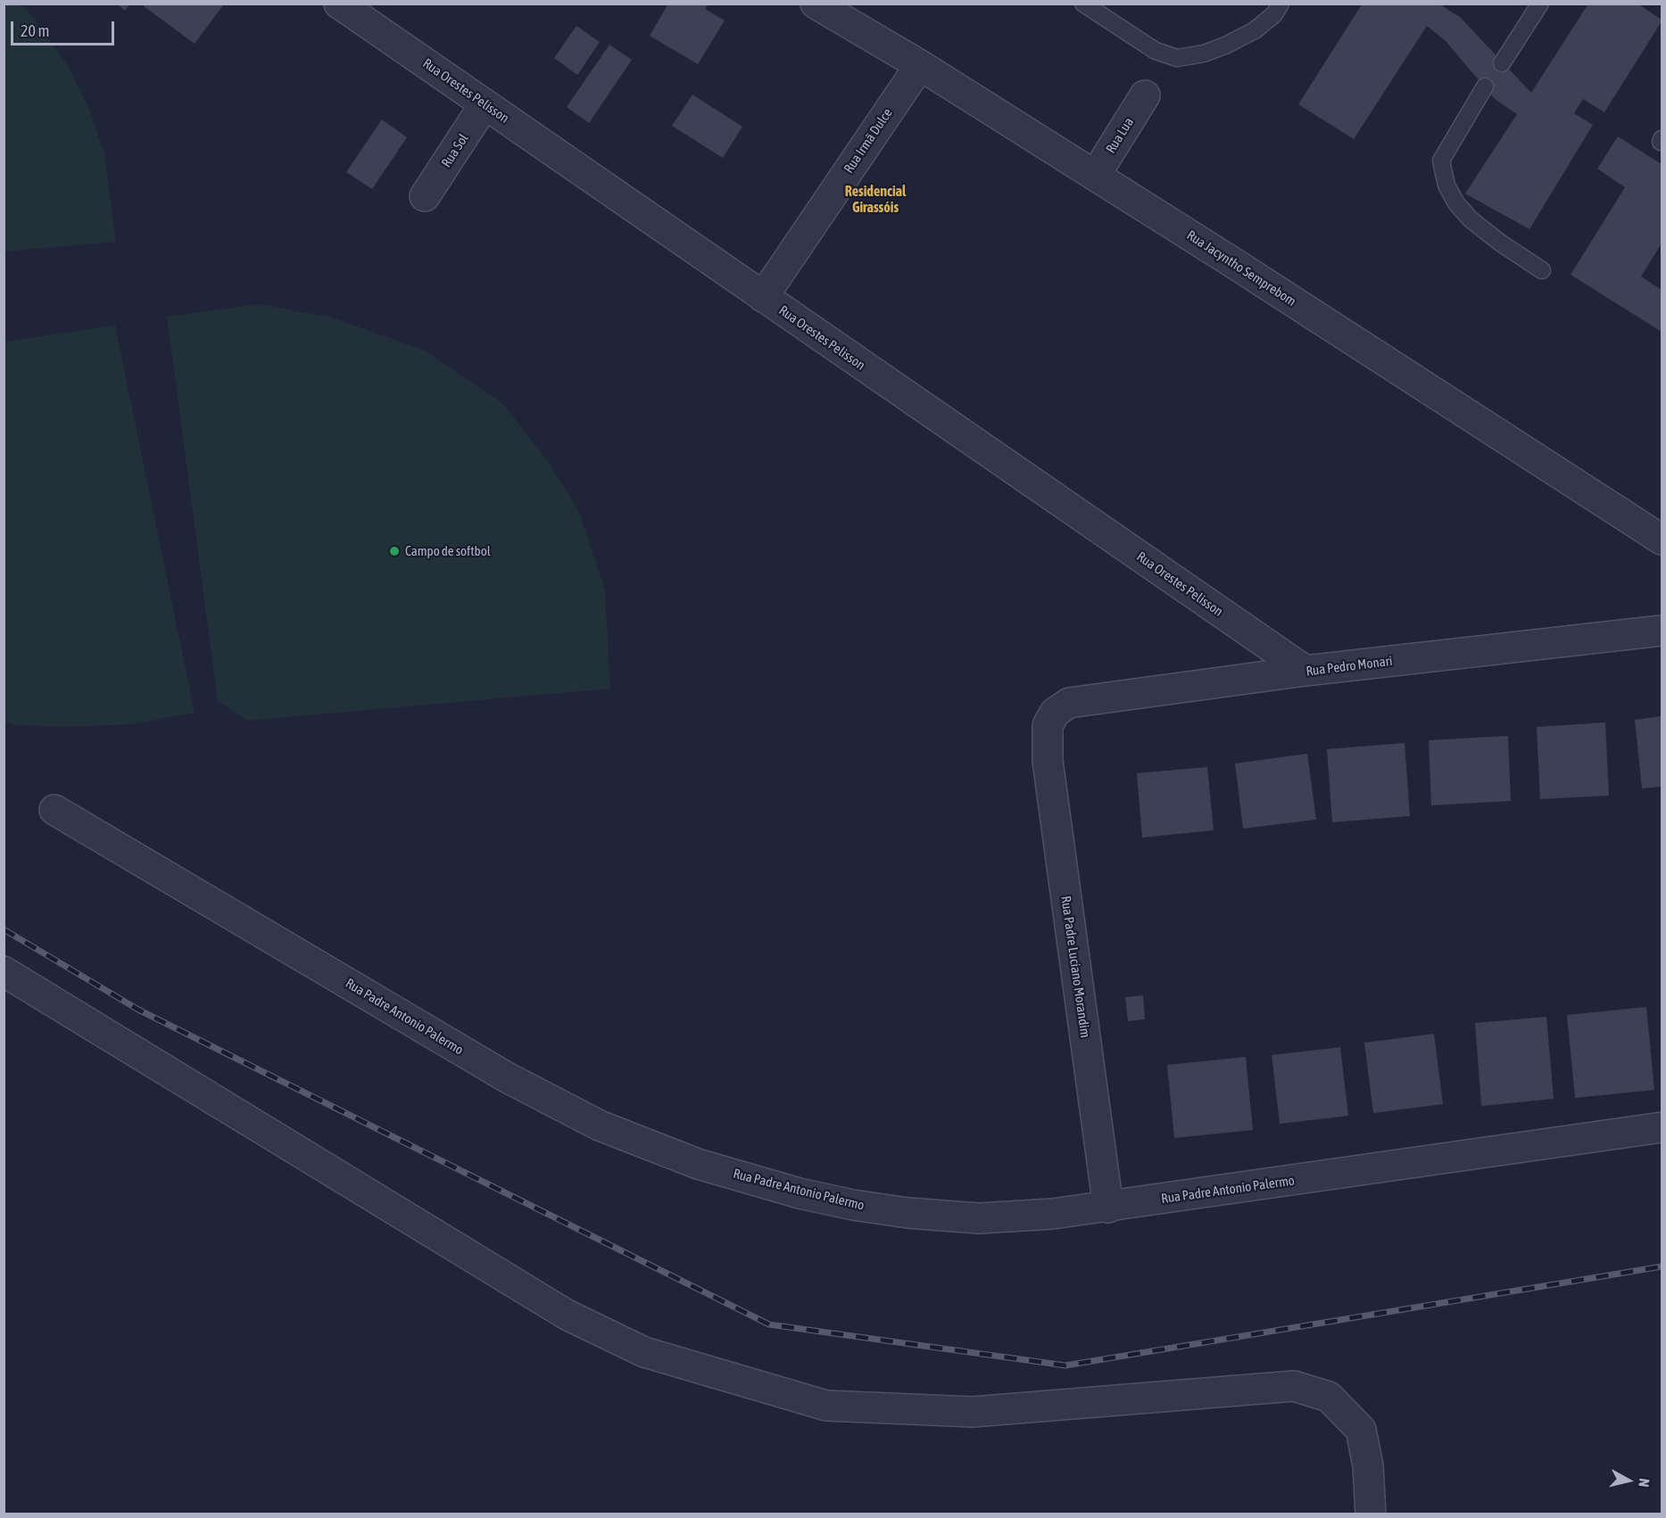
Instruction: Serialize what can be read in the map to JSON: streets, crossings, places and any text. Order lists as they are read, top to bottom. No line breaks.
{"streets":{"street":["Rua Orestes Pelisson","Rua Lua","Rua Irmã Dulce","Rua Sol","Rua Jacyntho Semprebom","Rua Pedro Monari","Rua Padre Luciano Morandim","Rua Padre Antonio Palermo"]},"crossings":[["Rua Orestes Pelisson","Rua Irmã Dulce"],["Rua Orestes Pelisson","Rua Sol"],["Rua Orestes Pelisson","Rua Pedro Monari"],["Rua Lua","Rua Jacyntho Semprebom"],["Rua Irmã Dulce","Rua Jacyntho Semprebom"],["Rua Pedro Monari","Rua Padre Luciano Morandim"],["Rua Padre Luciano Morandim","Rua Padre Antonio Palermo"]],"districts":["Residencial Girassóis"],"places":["Campo de softbol"],"scale_bar":"20 m","north":"right"}
